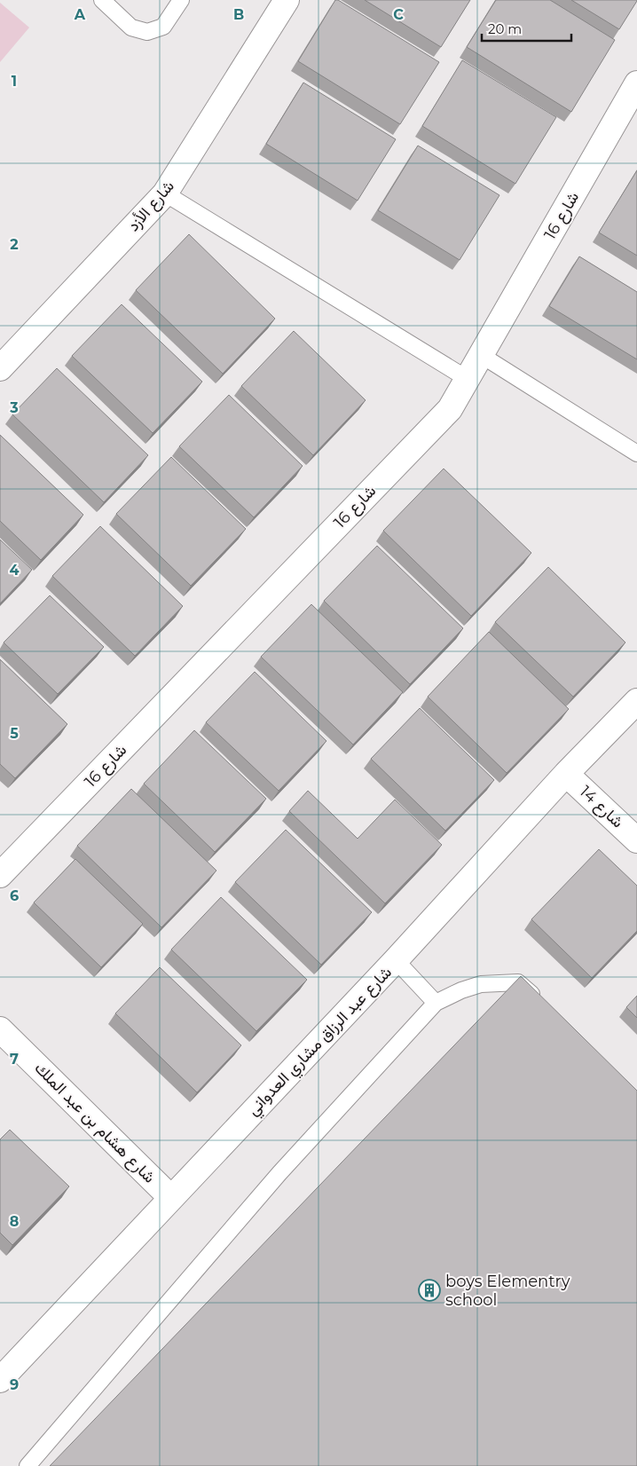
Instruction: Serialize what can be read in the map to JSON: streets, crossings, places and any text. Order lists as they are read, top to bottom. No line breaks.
{"streets":{"street":["شارع الأزد","شارع 16","شارع 14","شارع عبد الرزاق مشاري العدواني","شارع هشام بن عبد الملك"]},"crossings":[["شارع 14","شارع عبد الرزاق مشاري العدواني"],["شارع عبد الرزاق مشاري العدواني","شارع هشام بن عبد الملك"]],"places":{"building":["boys Elementry school"]},"scale_bar":"20 m","grid":{"columns":["A","B","C"],"rows":["1","2","3","4","5","6","7","8","9"]}}
